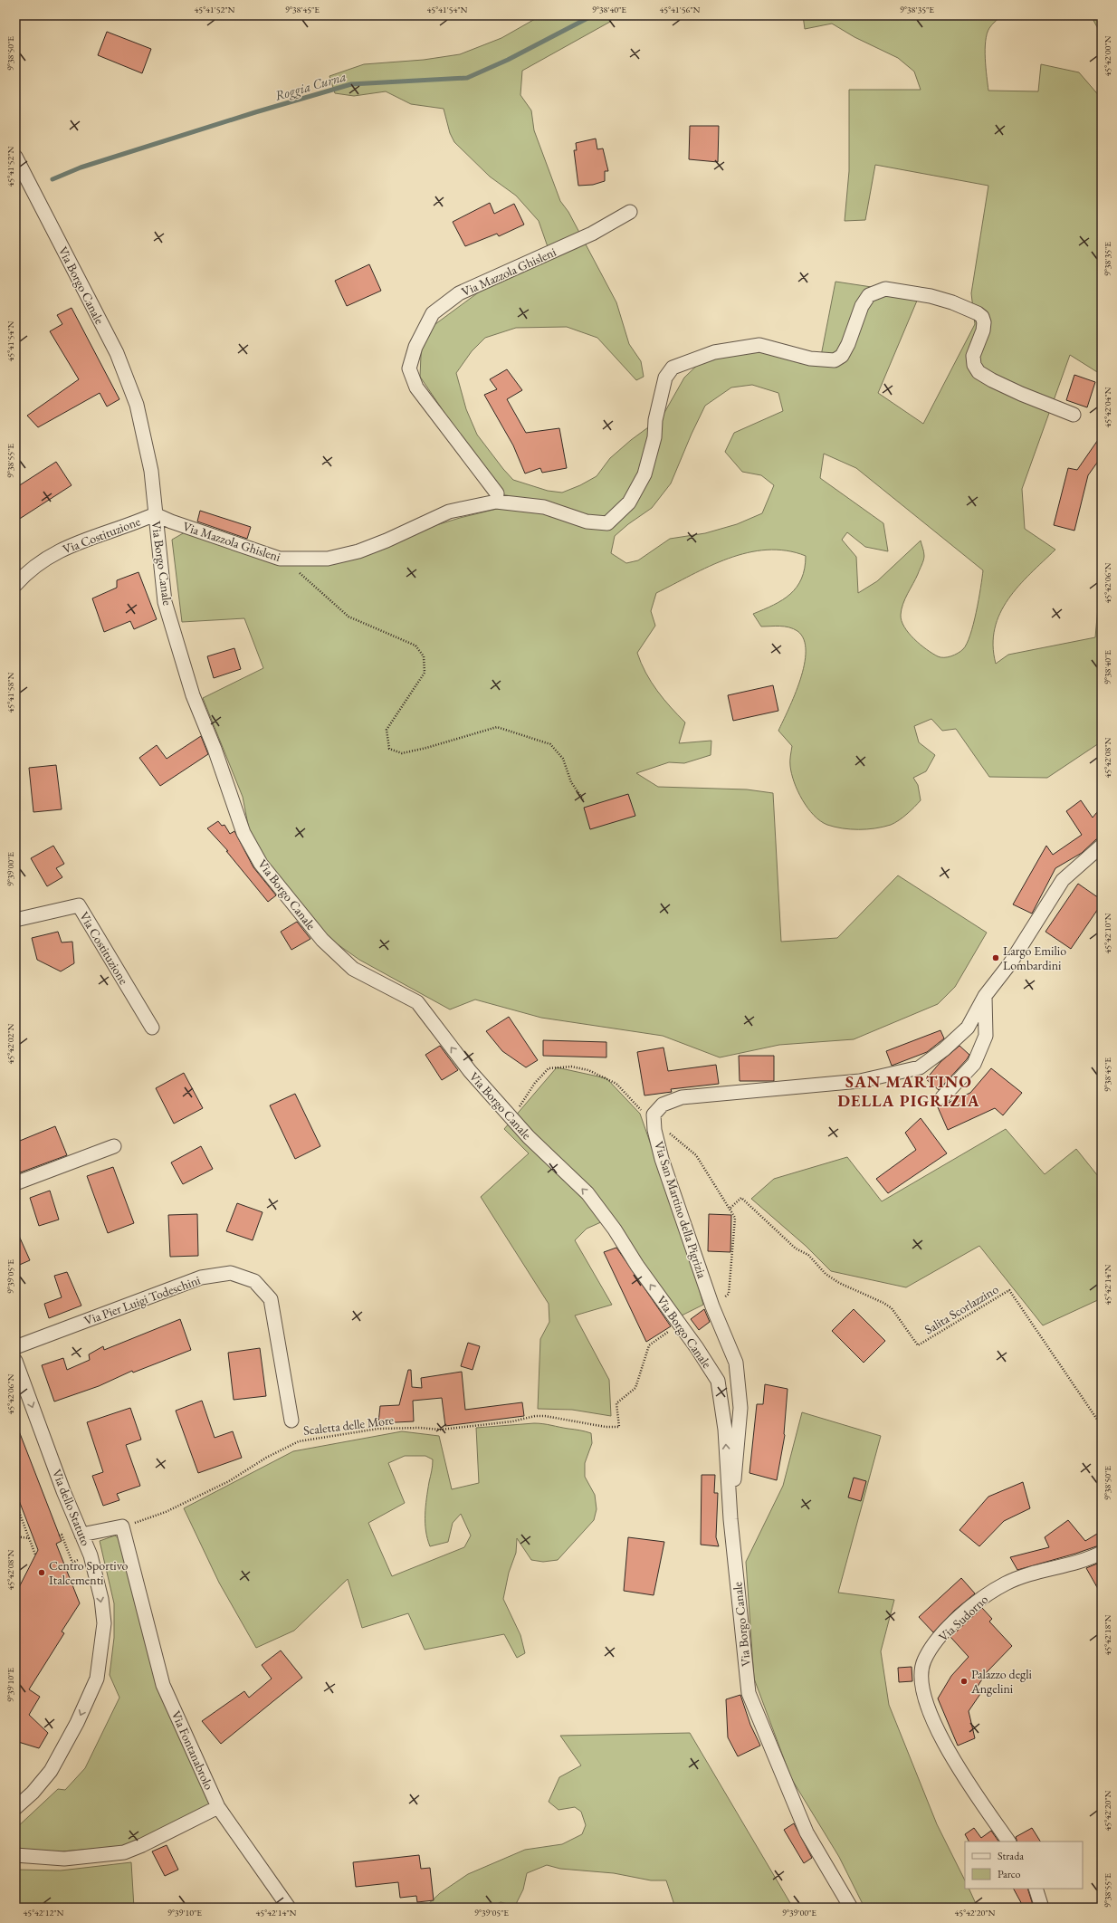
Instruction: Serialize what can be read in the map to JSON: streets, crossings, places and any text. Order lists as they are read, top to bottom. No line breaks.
{"streets":{"street":["Via Mazzola Ghisleni","Via Borgo Canale","Via Costituzione","Via San Martino della Pigrizia","Via Pier Luigi Todeschini","Via dello Statuto","Via Sudorno","Via Fontanabrolo"],"path":["Salita Scorlazzino","Scaletta delle More"]},"crossings":[["Via Mazzola Ghisleni","Via Borgo Canale"],["Via Mazzola Ghisleni","Via Costituzione"],["Via Borgo Canale","Via Costituzione"],["Via Borgo Canale","Via San Martino della Pigrizia"],["Via Borgo Canale","Scaletta delle More"],["Scaletta delle More","Via Fontanabrolo"]],"one_way":["Via Borgo Canale","Via dello Statuto"],"districts":["SAN MARTINO DELLA PIGRIZIA"],"water":["Roggia Curna"],"places":["Largo Emilio Lombardini","Centro Sportivo Italcementi","Palazzo degli Angelini"],"legend":["Strada","Parco"],"coordinates":["45°41'52\"N","9°38'45\"E","45°41'54\"N","9°38'40\"E","45°41'56\"N","9°38'35\"E","9°38'50\"E","45°42'00\"N","45°42'04\"N","9°38'55\"E","45°42'06\"N","45°41'58\"N","45°42'08\"N","9°39'00\"E","45°42'10\"N","45°42'02\"N","9°39'05\"E","45°42'14\"N","45°42'18\"N","9°39'10\"E","45°42'20\"N","45°42'12\"N"]}
